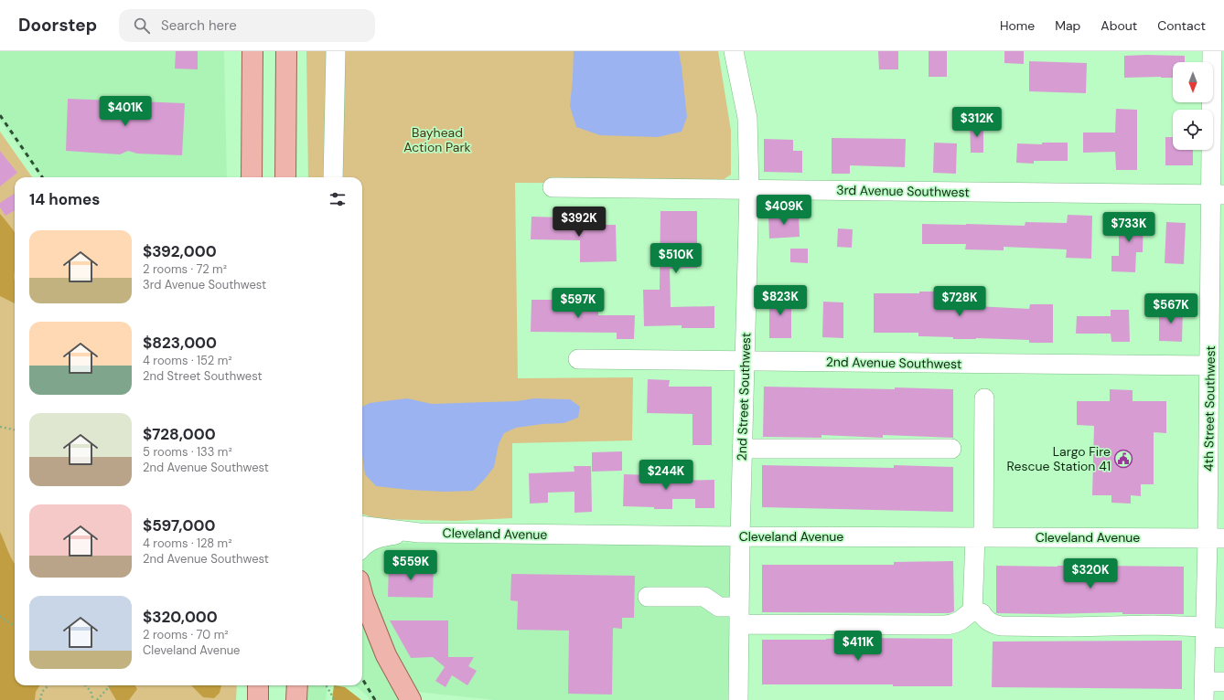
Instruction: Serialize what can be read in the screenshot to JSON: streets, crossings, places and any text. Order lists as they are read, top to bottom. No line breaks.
{"streets":{"street":["3rd Avenue Southwest","2nd Avenue Southwest","2nd Street Southwest","4th Street Southwest","Cleveland Avenue"]},"crossings":[["3rd Avenue Southwest","2nd Street Southwest"],["3rd Avenue Southwest","4th Street Southwest"],["2nd Avenue Southwest","2nd Street Southwest"],["2nd Avenue Southwest","4th Street Southwest"],["2nd Street Southwest","Cleveland Avenue"],["4th Street Southwest","Cleveland Avenue"]],"parks":["Bayhead Action Park"],"places":{"public building":["Largo Fire Rescue Station 41"]},"north":"bottom","page":{"header":"Doorstep","search":"Search here","nav":["Home","Map","About","Contact"],"price":["$401K","$312K","$409K","$392K","$733K","$510K","$823K","$728K","$597K","$567K","$244K","$559K","$320K","$411K"],"heading":"14 homes","list":[{"name":"$392,000","note":"2 rooms · 72 m² · 3rd Avenue Southwest"},{"name":"$823,000","note":"4 rooms · 152 m² · 2nd Street Southwest"},{"name":"$728,000","note":"5 rooms · 133 m² · 2nd Avenue Southwest"},{"name":"$597,000","note":"4 rooms · 128 m² · 2nd Avenue Southwest"},{"name":"$320,000","note":"2 rooms · 70 m² · Cleveland Avenue"}]}}
